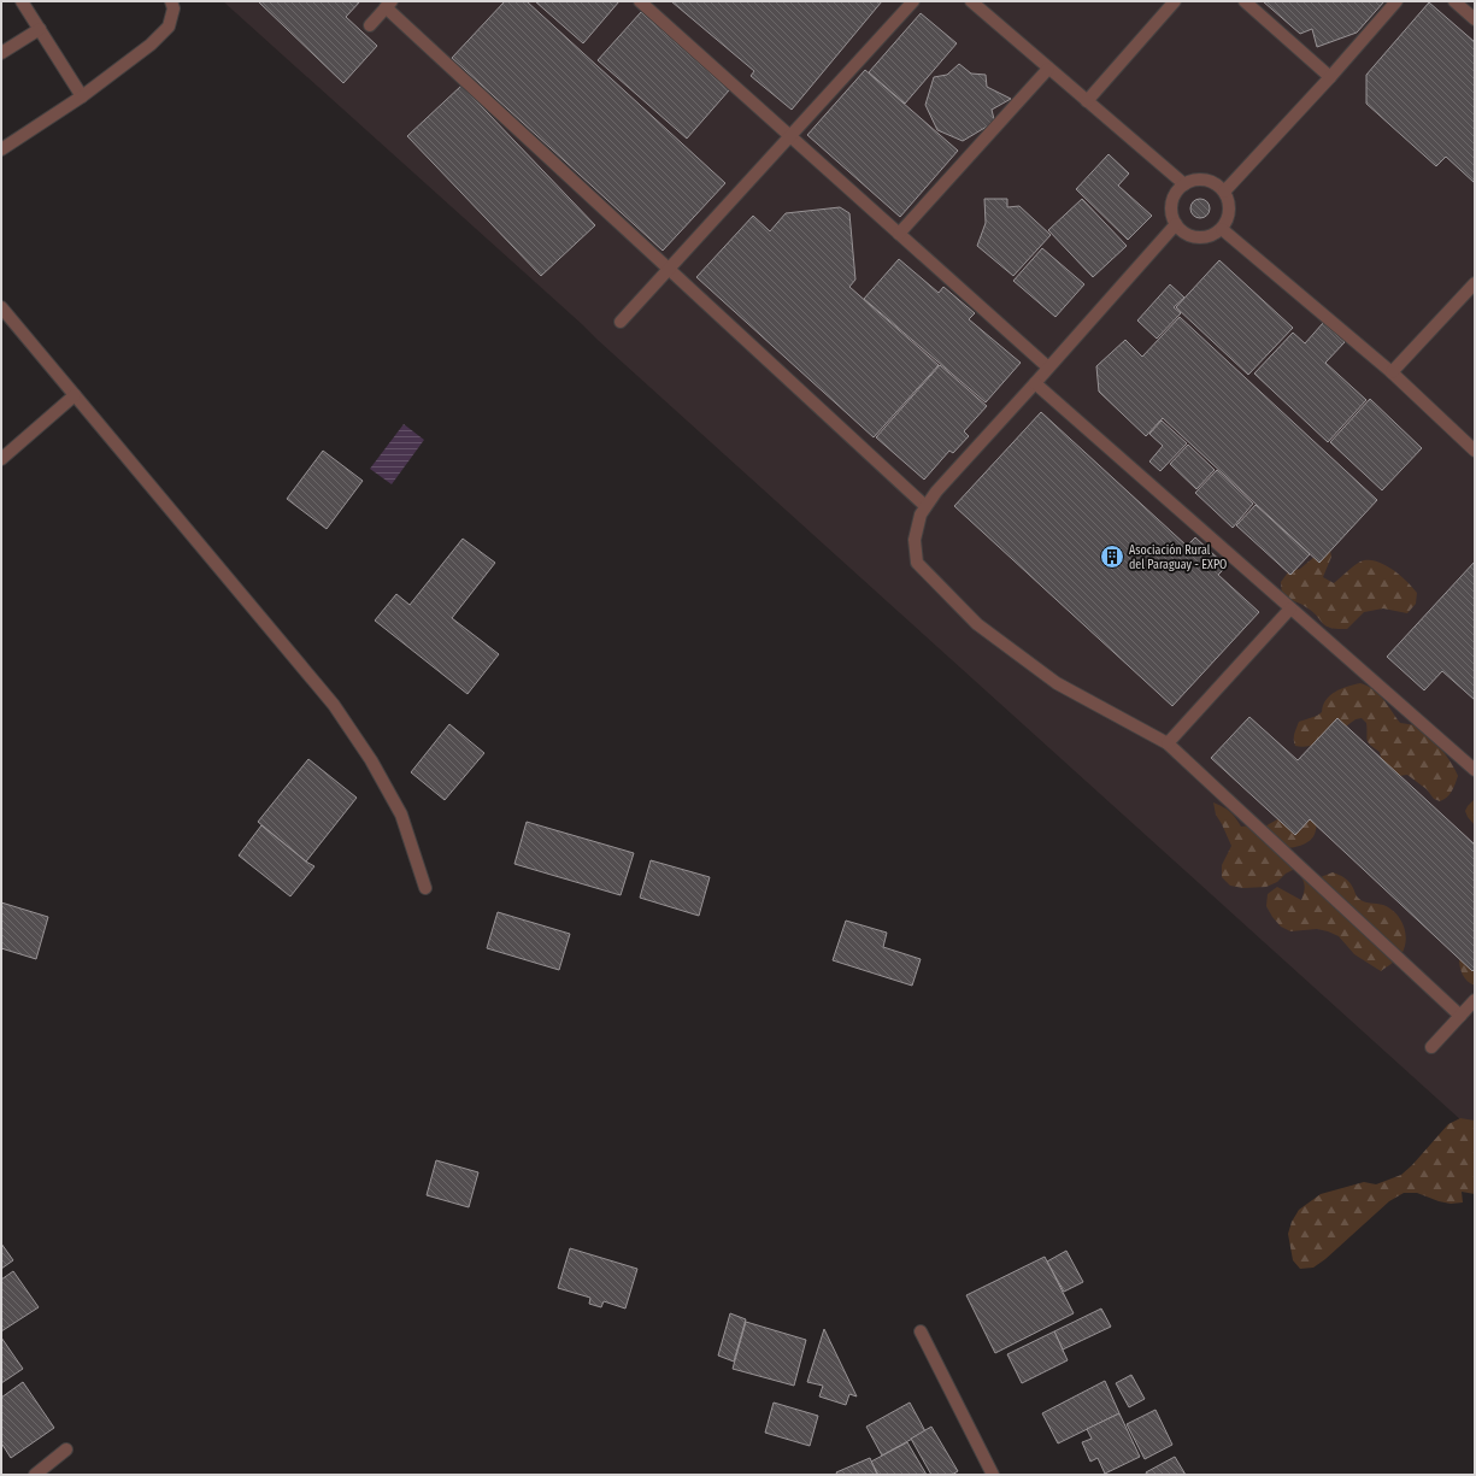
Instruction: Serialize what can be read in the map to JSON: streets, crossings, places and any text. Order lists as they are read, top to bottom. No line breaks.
{"places":{"building":["Asociación Rural del Paraguay - EXPO"]}}
